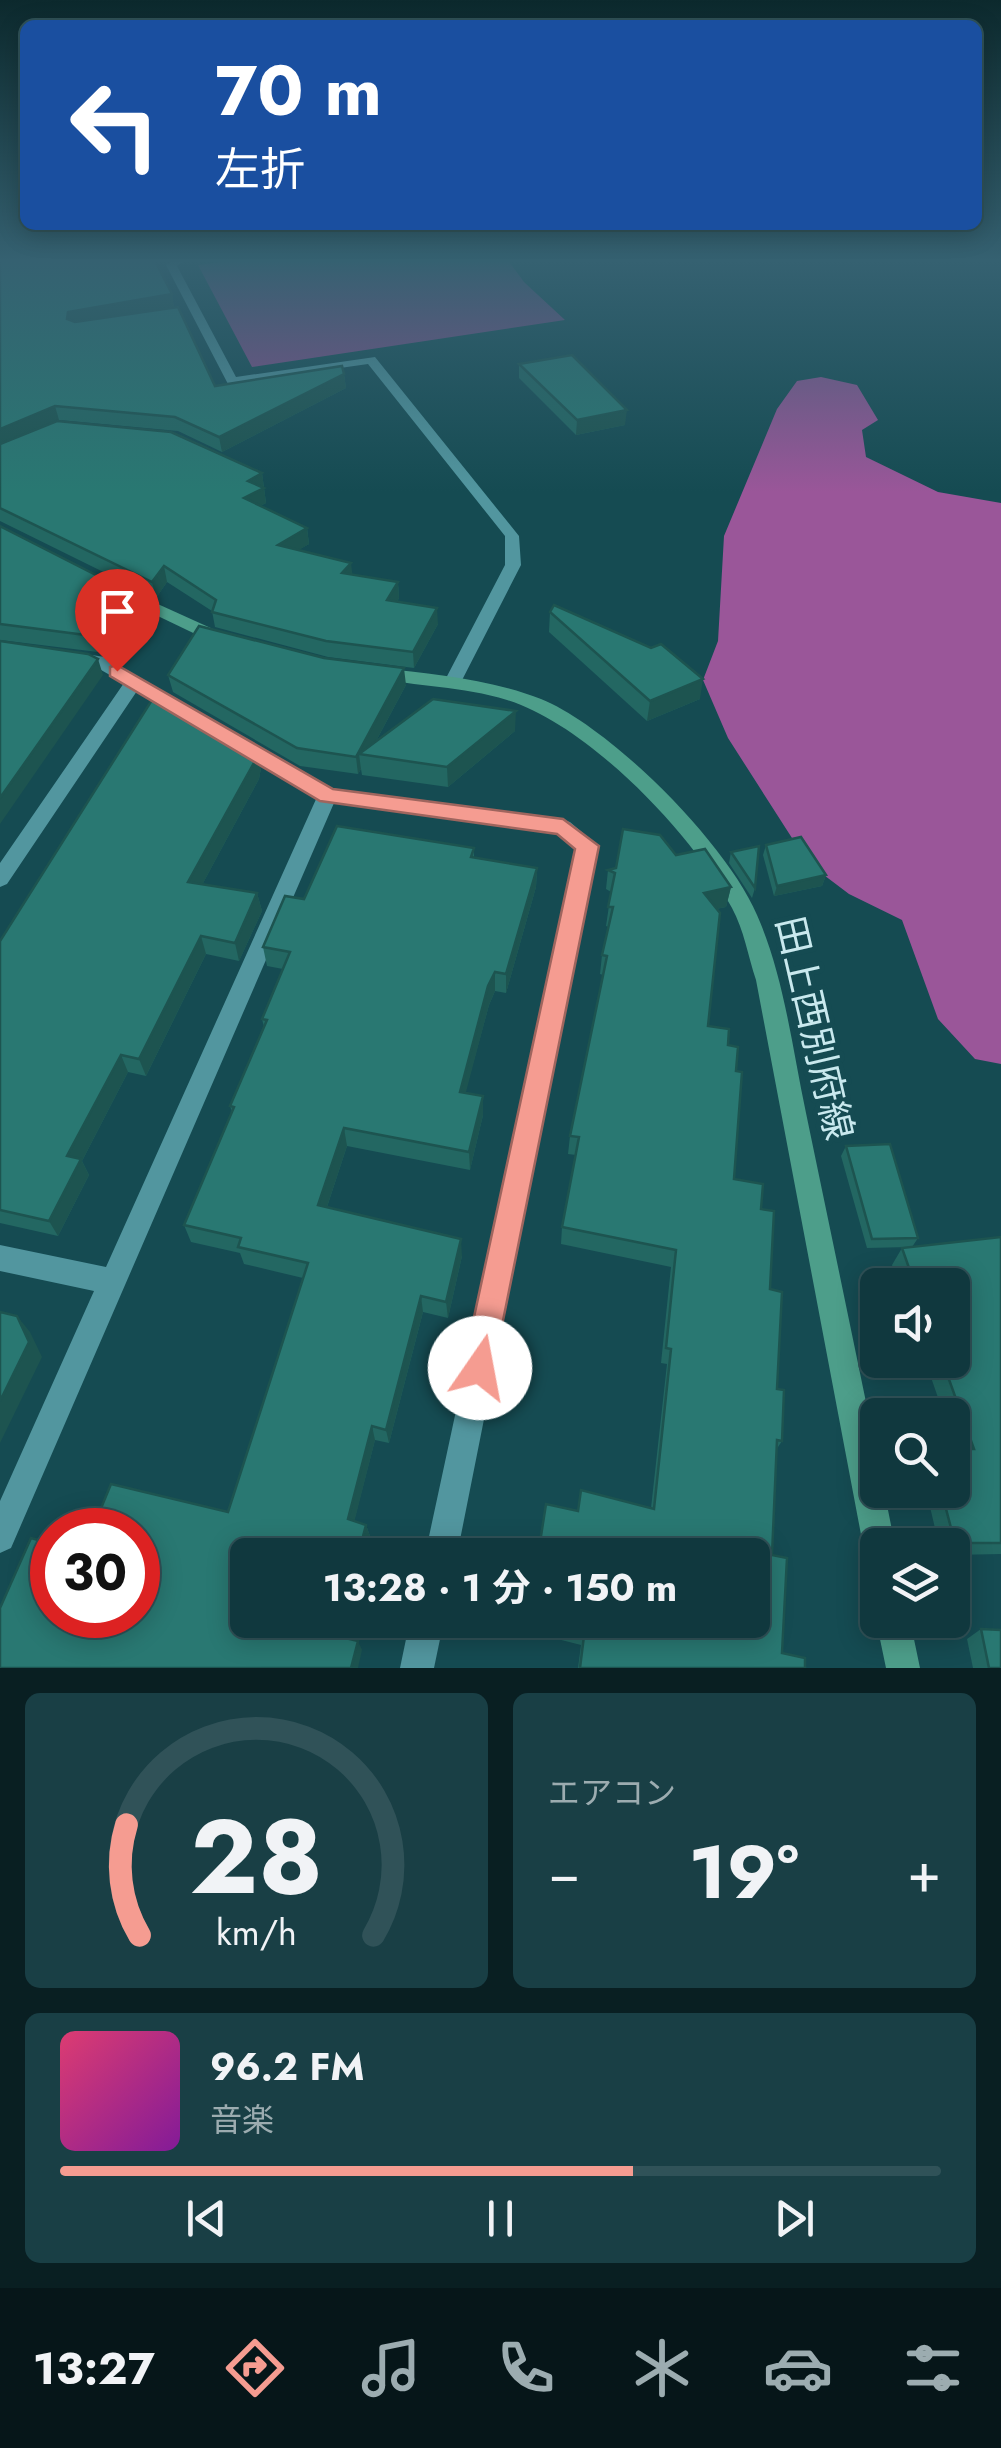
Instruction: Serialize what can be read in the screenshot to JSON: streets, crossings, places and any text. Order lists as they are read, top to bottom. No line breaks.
{"streets":{"street":["田上西別府線"]},"page":{"turn":["70 m","左折"],"limit":"30","trip":"13:28 · 1 分 · 150 m","tile":"エアコン","heat":["−","19°","+"],"song":["96.2 FM","音楽"],"tabs":"13:27","gauge":["28","km/h"]}}
